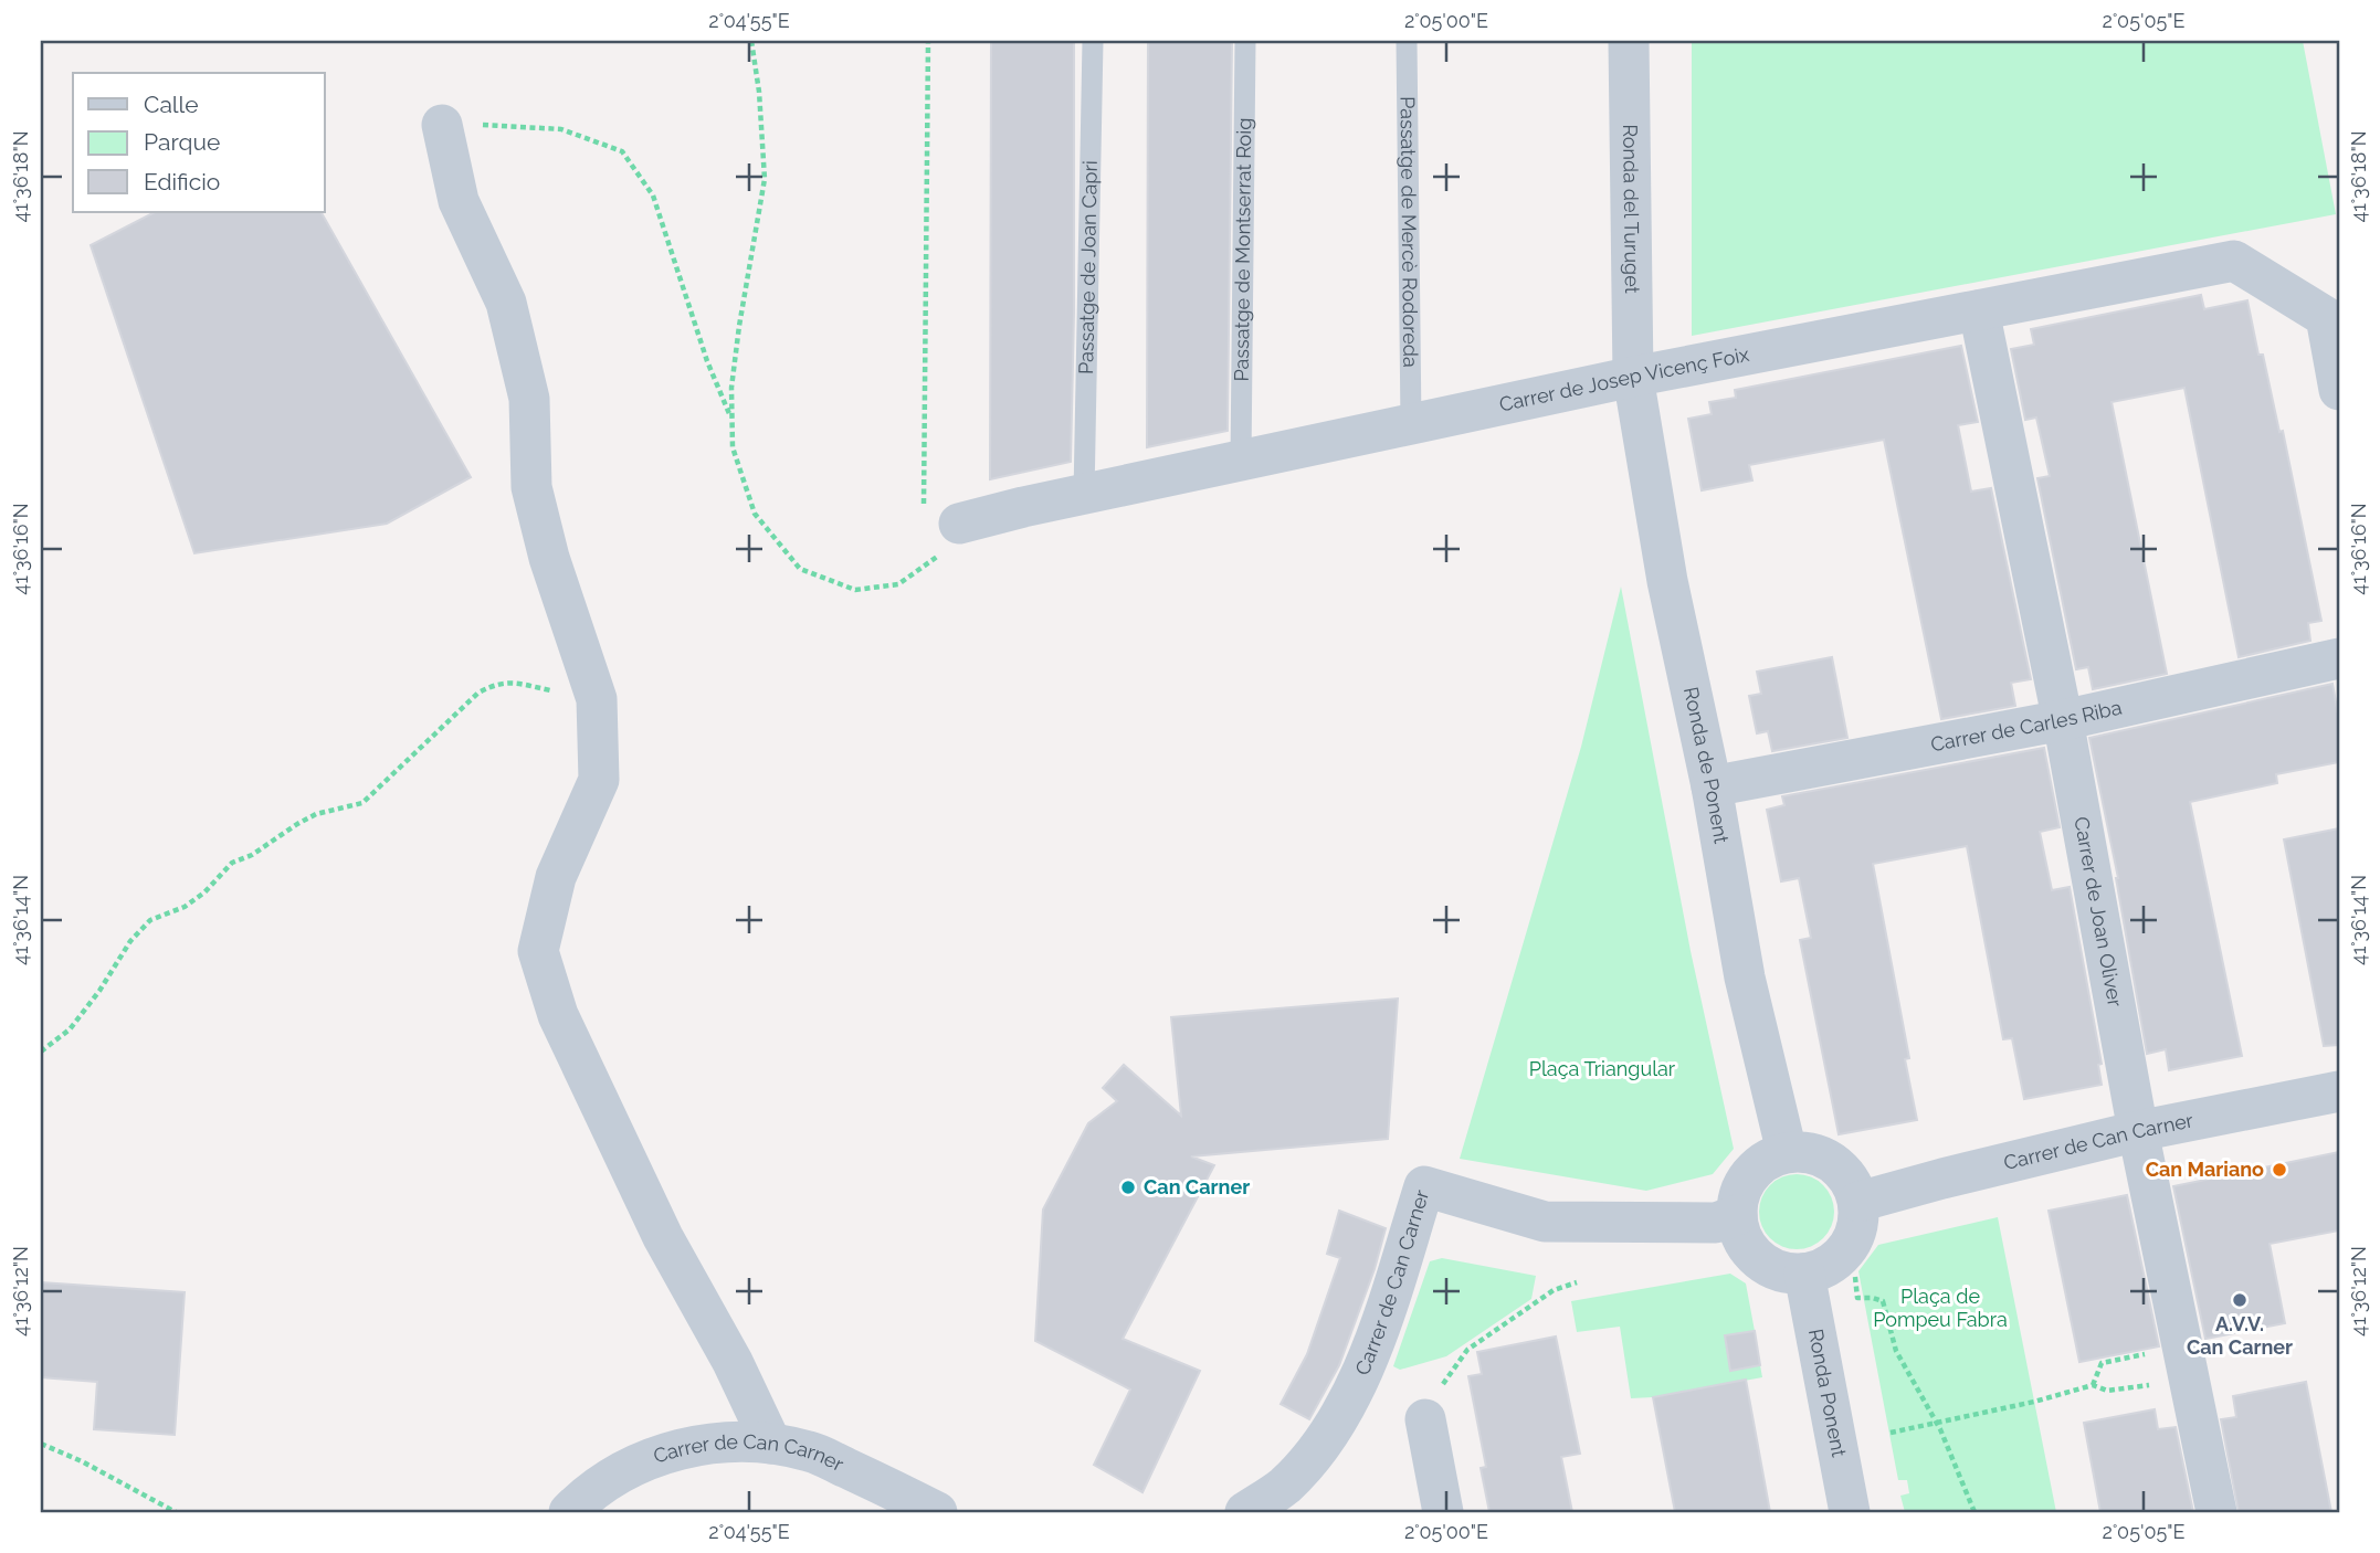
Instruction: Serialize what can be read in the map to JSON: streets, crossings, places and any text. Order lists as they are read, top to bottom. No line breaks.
{"streets":{"street":["Ronda del Turuget","Carrer de Josep Vicenç Foix","Carrer de Carles Riba","Ronda de Ponent","Carrer de Joan Oliver","Carrer de Can Carner","Ronda Ponent"],"lane":["Passatge de Mercè Rodoreda","Passatge de Montserrat Roig","Passatge de Joan Capri"]},"crossings":[["Ronda del Turuget","Carrer de Josep Vicenç Foix"],["Ronda del Turuget","Ronda de Ponent"],["Passatge de Mercè Rodoreda","Carrer de Josep Vicenç Foix"],["Passatge de Montserrat Roig","Carrer de Josep Vicenç Foix"],["Passatge de Joan Capri","Carrer de Josep Vicenç Foix"],["Carrer de Josep Vicenç Foix","Ronda de Ponent"],["Carrer de Josep Vicenç Foix","Carrer de Joan Oliver"],["Carrer de Carles Riba","Ronda de Ponent"],["Carrer de Carles Riba","Carrer de Joan Oliver"],["Ronda de Ponent","Carrer de Can Carner"],["Ronda de Ponent","Ronda Ponent"],["Carrer de Joan Oliver","Carrer de Can Carner"],["Carrer de Can Carner","Ronda Ponent"]],"parks":["Plaça Triangular","Plaça de Pompeu Fabra"],"places":["Can Mariano","Can Carner","A.V.V. Can Carner"],"legend":["Calle","Parque","Edificio"],"coordinates":["2°04'55\"E","2°05'00\"E","2°05'05\"E","41°36'18\"N","41°36'16\"N","41°36'14\"N","41°36'12\"N"]}
